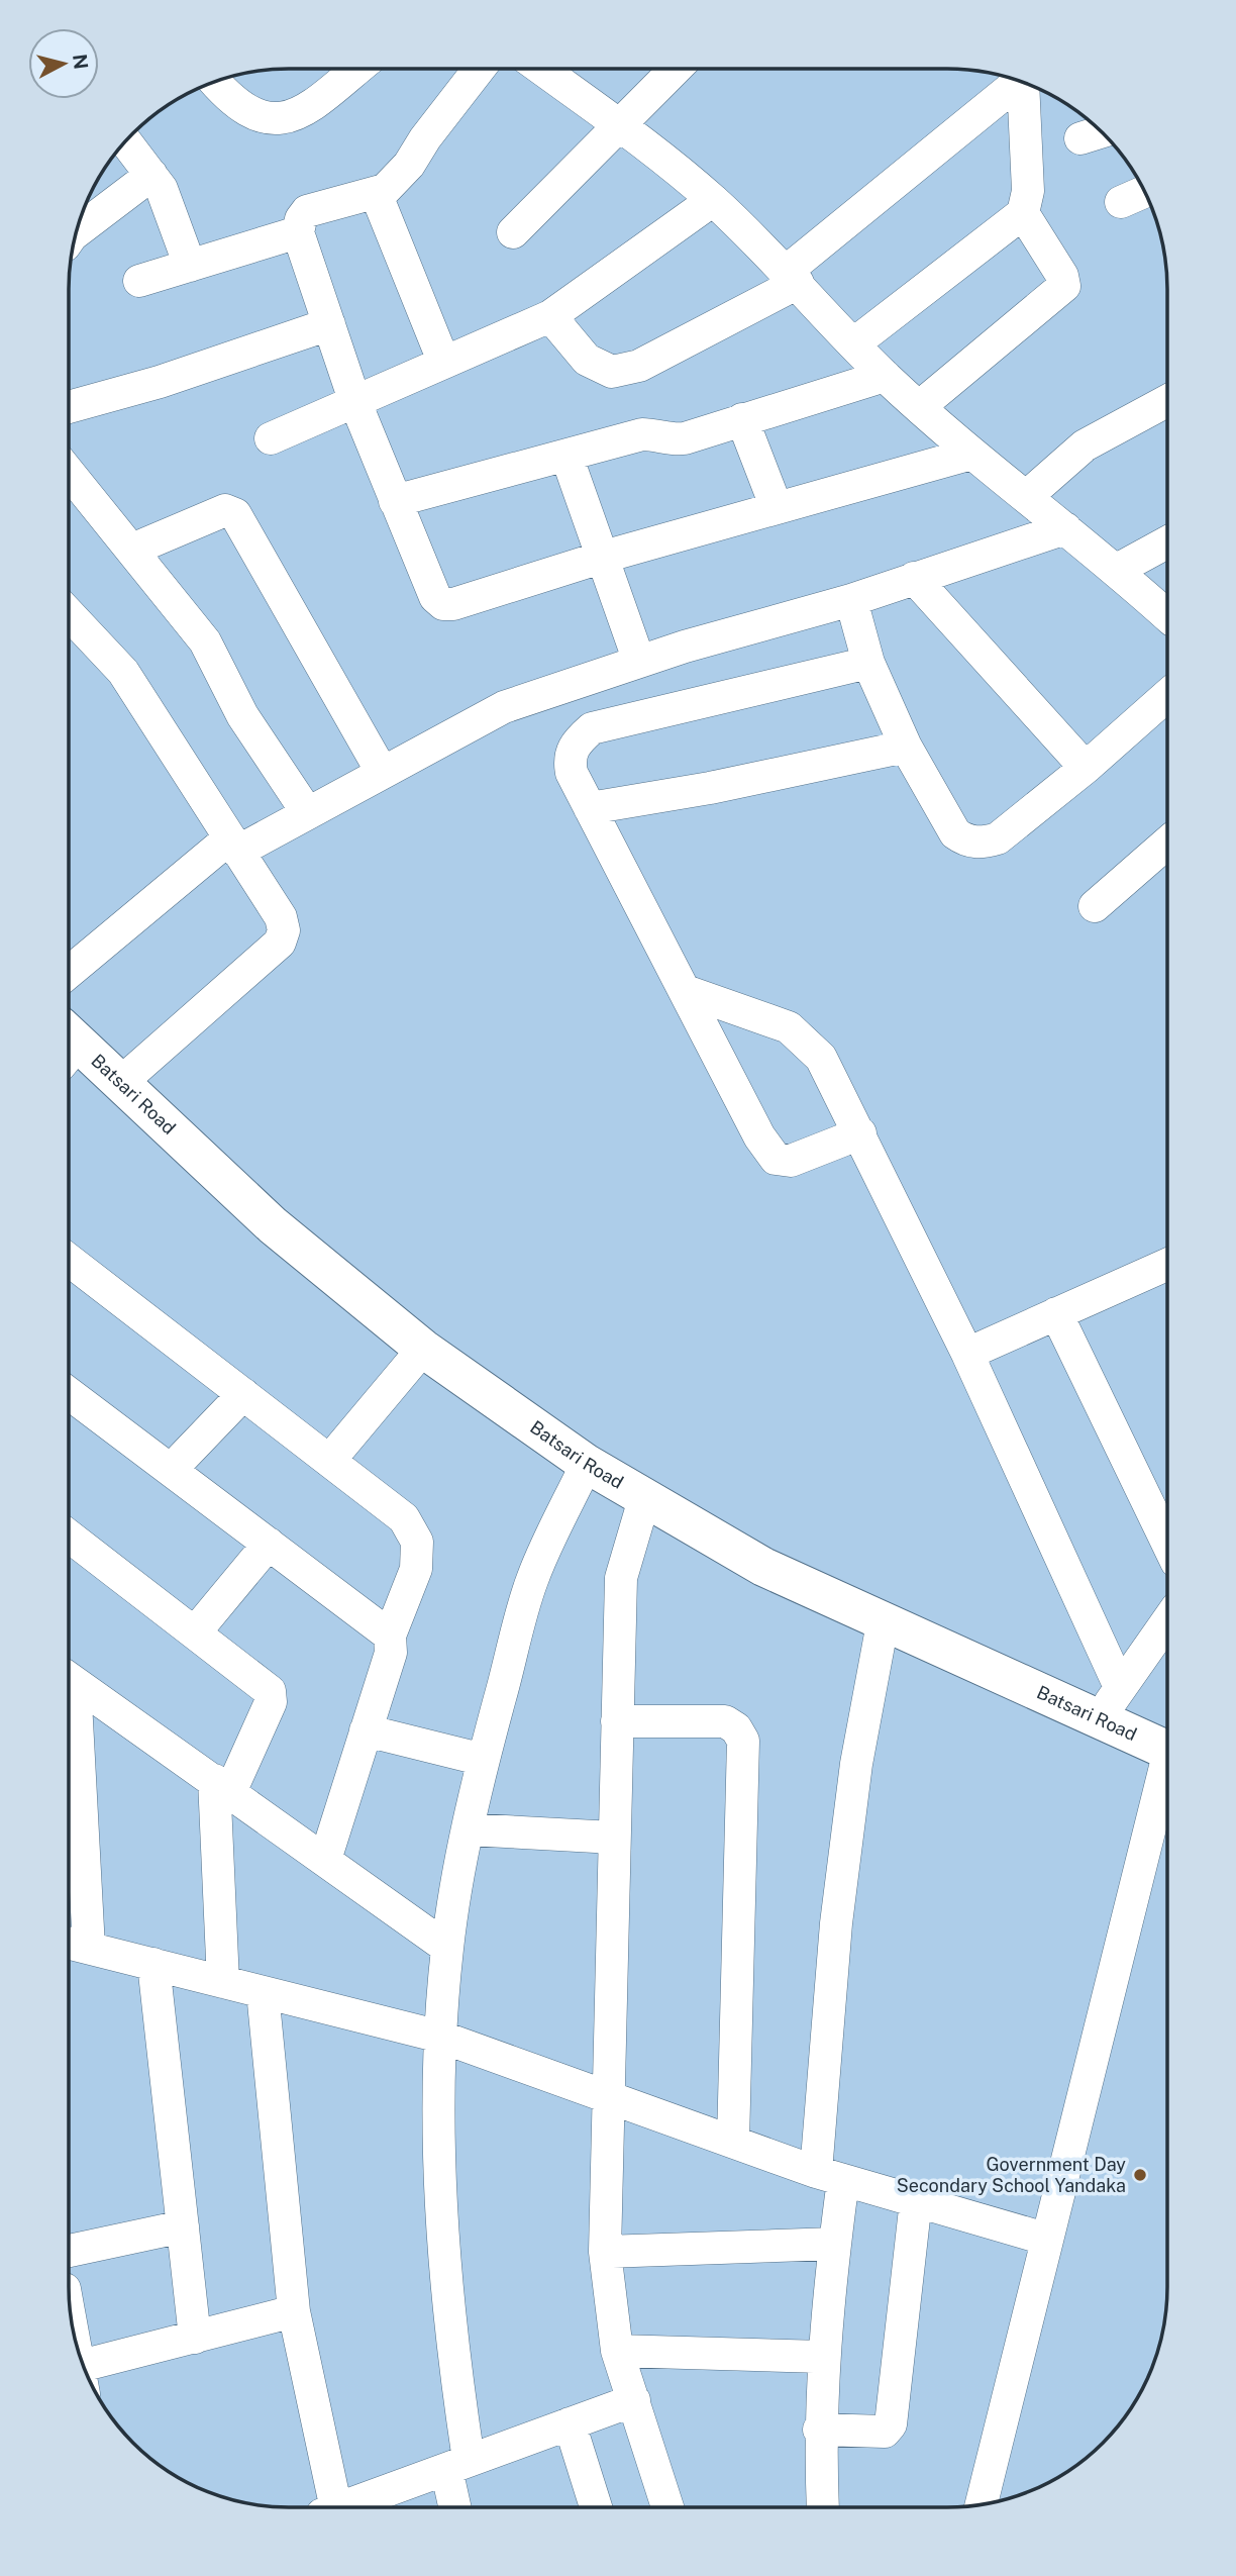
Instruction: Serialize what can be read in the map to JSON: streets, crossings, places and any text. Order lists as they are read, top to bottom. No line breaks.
{"streets":{"main road":["Batsari Road"]},"places":["Government Day Secondary School Yandaka"],"north":"right"}
